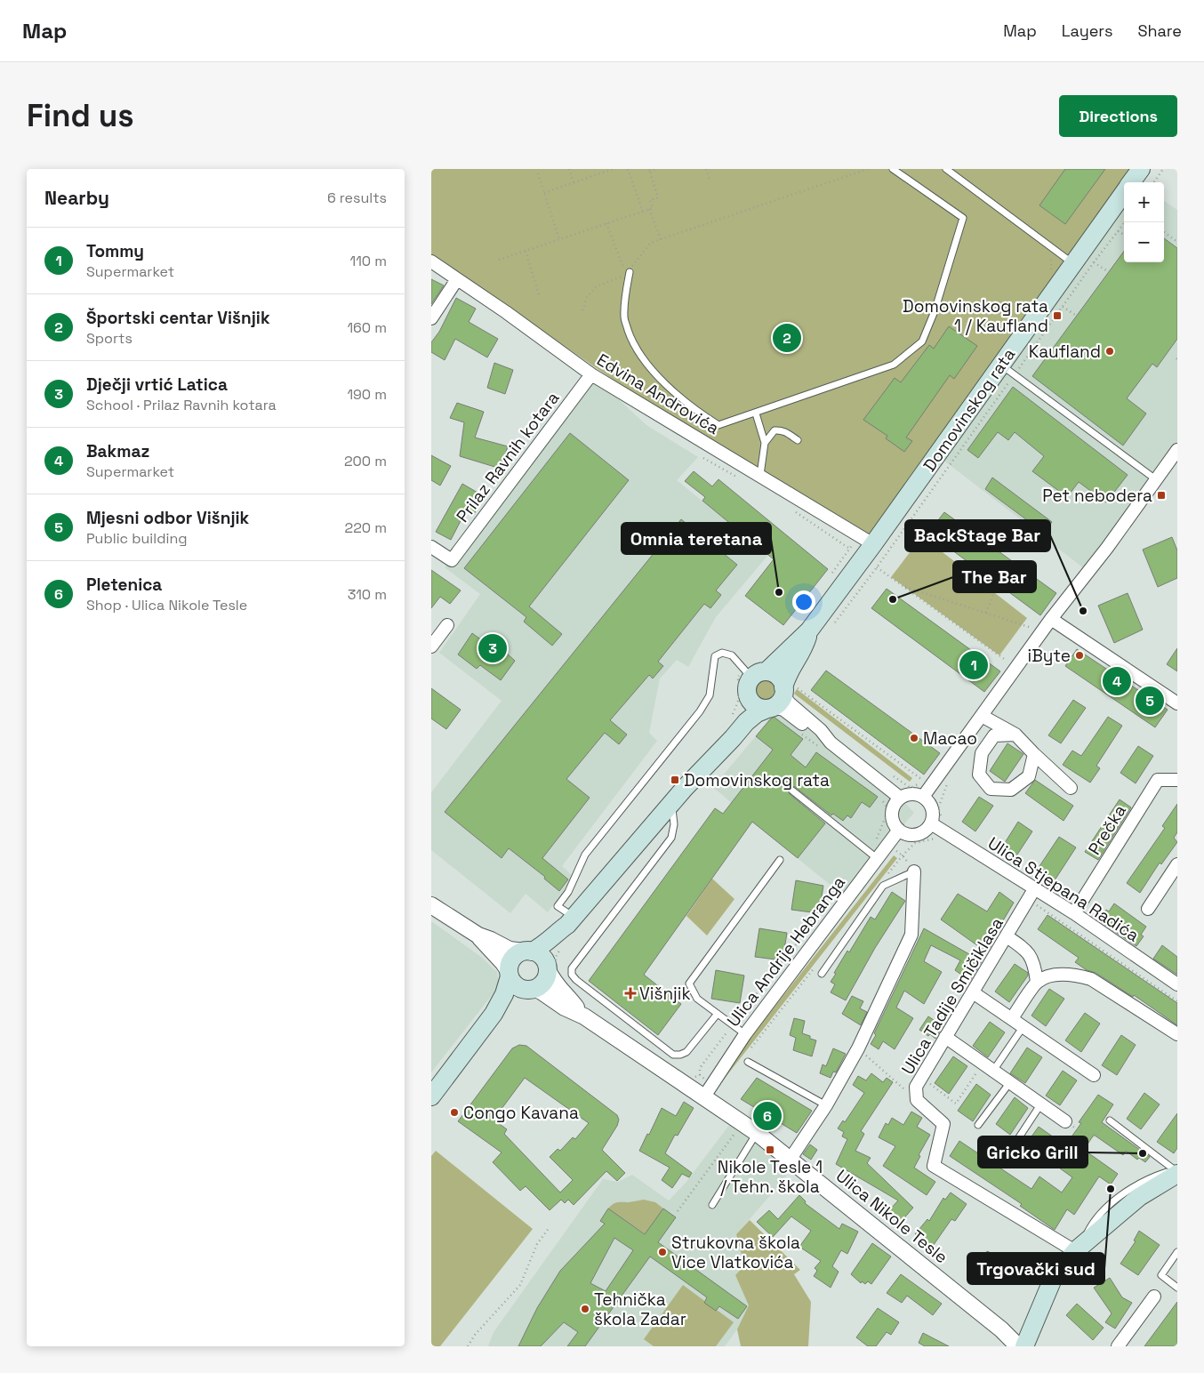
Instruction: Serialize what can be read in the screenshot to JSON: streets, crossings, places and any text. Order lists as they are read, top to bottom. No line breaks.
{"streets":{"main road":["Domovinskog rata"],"street":["Edvina Androvića","Prilaz Ravnih kotara","Prečka","Ulica Stjepana Radića","Ulica Andrije Hebranga","Ulica Tadije Smičiklasa","Ulica Nikole Tesle"]},"crossings":[["Edvina Androvića","Domovinskog rata"],["Edvina Androvića","Prilaz Ravnih kotara"],["Prečka","Ulica Stjepana Radića"],["Ulica Stjepana Radića","Ulica Andrije Hebranga"],["Ulica Stjepana Radića","Ulica Tadije Smičiklasa"],["Ulica Andrije Hebranga","Ulica Nikole Tesle"]],"places":{"transit":["Domovinskog rata 1 / Kaufland","Pet nebodera","Domovinskog rata","Nikole Tesle 1 / Tehn. škola"],"other":["Kaufland","Omnia teretana","The Bar","BackStage Bar","iByte","Macao","Congo Kavana","Gricko Grill","Trgovački sud","Strukovna škola Vice Vlatkovića","Tehnička škola Zadar"],"health":["Višnjik"]},"page":{"header":"Map","nav":["Map","Layers","Share"],"buttons":"Directions","title":"Find us","heading":["Nearby","6 results"],"map_buttons":["+","−"],"list":[{"mark":"1","name":"Tommy","note":"Supermarket","value":"110 m"},{"mark":"2","name":"Športski centar Višnjik","note":"Sports","value":"160 m"},{"mark":"3","name":"Dječji vrtić Latica","note":"School · Prilaz Ravnih kotara","value":"190 m"},{"mark":"4","name":"Bakmaz","note":"Supermarket","value":"200 m"},{"mark":"5","name":"Mjesni odbor Višnjik","note":"Public building","value":"220 m"},{"mark":"6","name":"Pletenica","note":"Shop · Ulica Nikole Tesle","value":"310 m"}],"pins":["2","3","1","4","5","6"]}}
